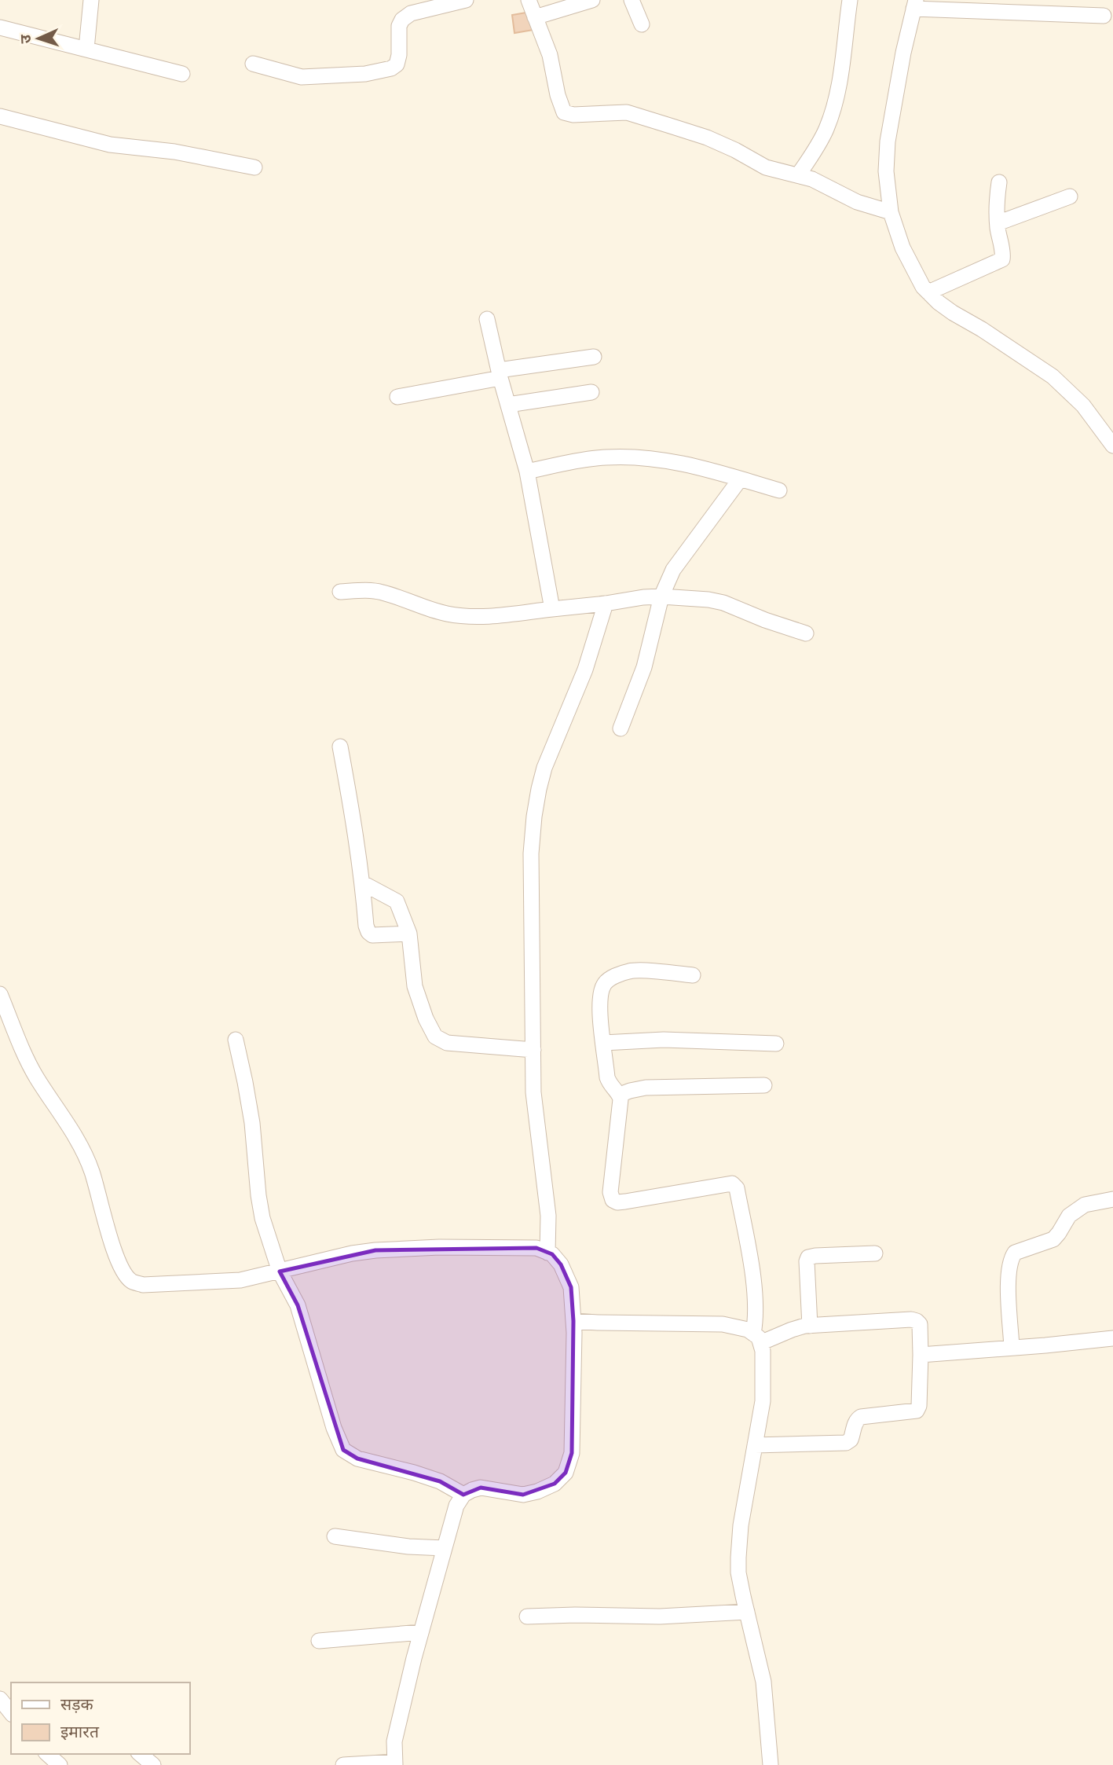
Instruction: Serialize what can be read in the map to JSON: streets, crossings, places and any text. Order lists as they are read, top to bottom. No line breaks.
{"legend":["सड़क","इमारत"],"north":"left"}
